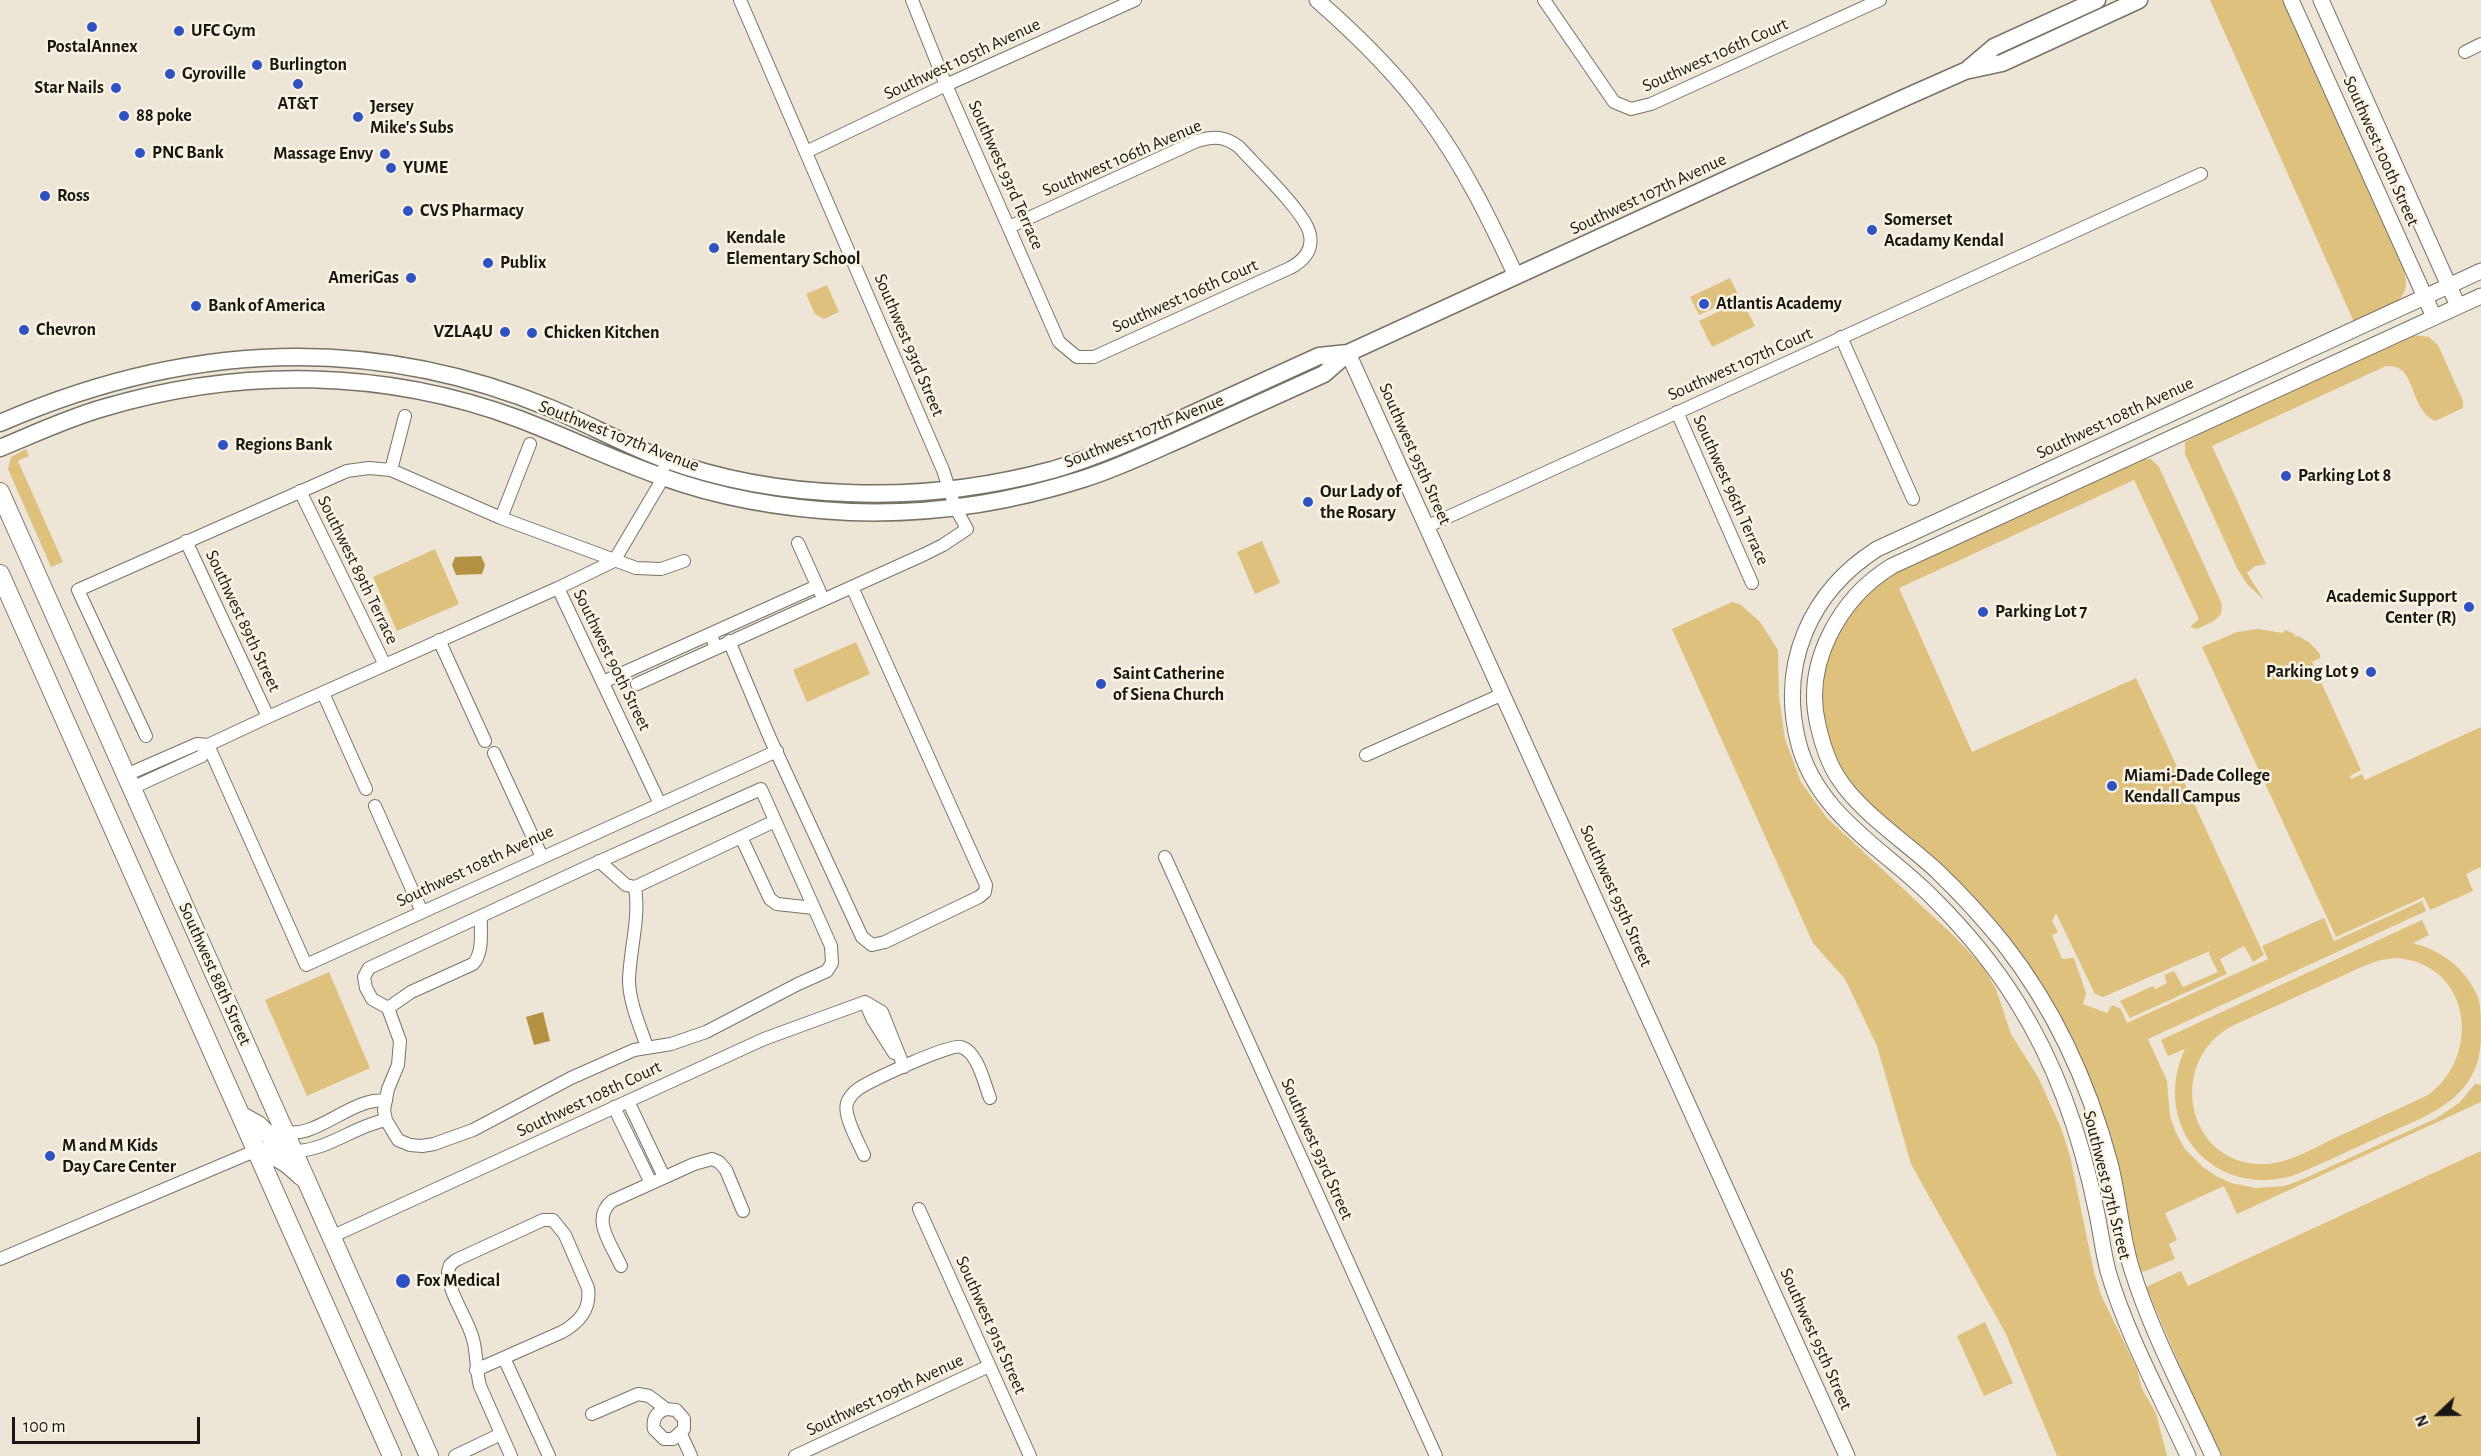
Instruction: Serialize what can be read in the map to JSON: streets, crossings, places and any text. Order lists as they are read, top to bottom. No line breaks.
{"streets":{"main road":["Southwest 107th Avenue","Southwest 88th Street"],"street":["Southwest 106th Court","Southwest 105th Avenue","Southwest 100th Street","Southwest 106th Avenue","Southwest 93rd Terrace","Southwest 93rd Street","Southwest 107th Court","Southwest 108th Avenue","Southwest 95th Street","Southwest 96th Terrace","Southwest 89th Terrace","Southwest 89th Street","Southwest 90th Street","Southwest 108th Court","Southwest 97th Street","Southwest 91st Street","Southwest 109th Avenue"]},"crossings":[["Southwest 106th Court","Southwest 106th Avenue"],["Southwest 106th Court","Southwest 93rd Terrace"],["Southwest 105th Avenue","Southwest 93rd Terrace"],["Southwest 105th Avenue","Southwest 93rd Street"],["Southwest 100th Street","Southwest 108th Avenue"],["Southwest 100th Street","Southwest 97th Street"],["Southwest 106th Avenue","Southwest 93rd Terrace"],["Southwest 107th Avenue","Southwest 93rd Street"],["Southwest 107th Avenue","Southwest 95th Street"],["Southwest 107th Court","Southwest 95th Street"],["Southwest 107th Court","Southwest 96th Terrace"],["Southwest 108th Avenue","Southwest 90th Street"],["Southwest 108th Avenue","Southwest 97th Street"],["Southwest 88th Street","Southwest 108th Court"],["Southwest 91st Street","Southwest 109th Avenue"]],"places":["PostalAnnex","UFC Gym","Burlington","Gyroville","AT&T","Star Nails","88 poke","Jersey Mike's Subs","PNC Bank","Massage Envy","YUME","Ross","CVS Pharmacy","Somerset Acadamy Kendal","Kendale Elementary School","Publix","AmeriGas","Atlantis Academy","Bank of America","Chevron","VZLA4U","Chicken Kitchen","Regions Bank","Parking Lot 8","Our Lady of the Rosary","Academic Support Center (R)","Parking Lot 7","Parking Lot 9","Saint Catherine of Siena Church","Miami-Dade College Kendall Campus","M and M Kids Day Care Center","Fox Medical"],"scale_bar":"100 m","north":"left"}
